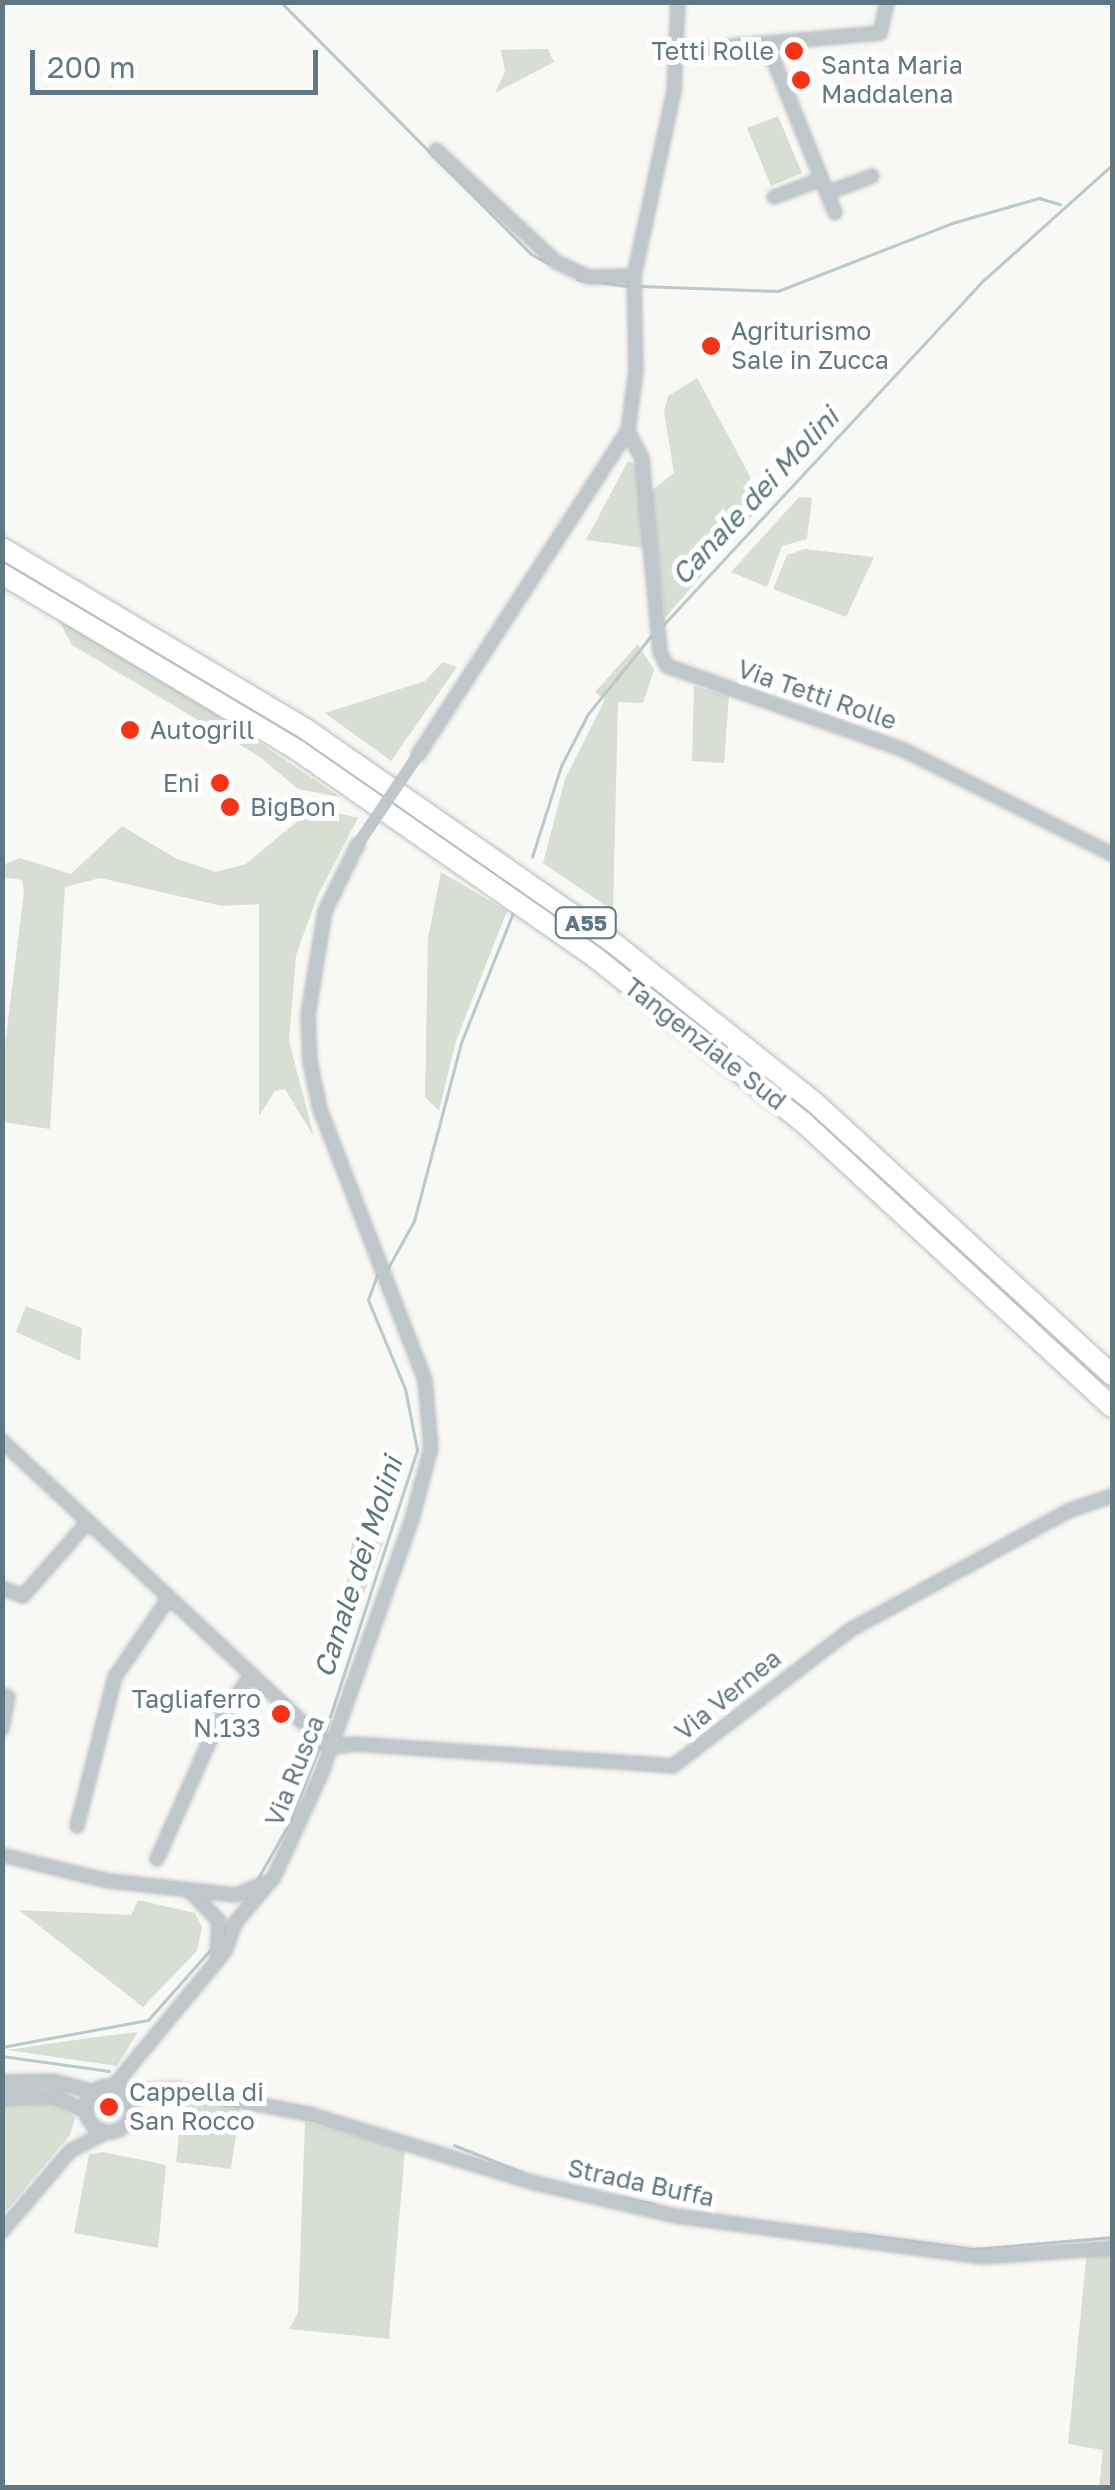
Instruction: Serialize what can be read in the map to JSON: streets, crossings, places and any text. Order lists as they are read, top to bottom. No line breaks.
{"streets":{"highway":["A55","Tangenziale Sud"],"street":["Via Tetti Rolle","Via Vernea","Via Rusca","Strada Buffa"]},"crossings":[["Via Tetti Rolle","Via Rusca"],["Via Vernea","Via Rusca"],["Via Rusca","Strada Buffa"]],"water":["Canale dei Molini"],"places":["Tetti Rolle","Santa Maria Maddalena","Agriturismo Sale in Zucca","Autogrill","Eni","BigBon","Tagliaferro N.133","Cappella di San Rocco"],"scale_bar":"200 m"}
